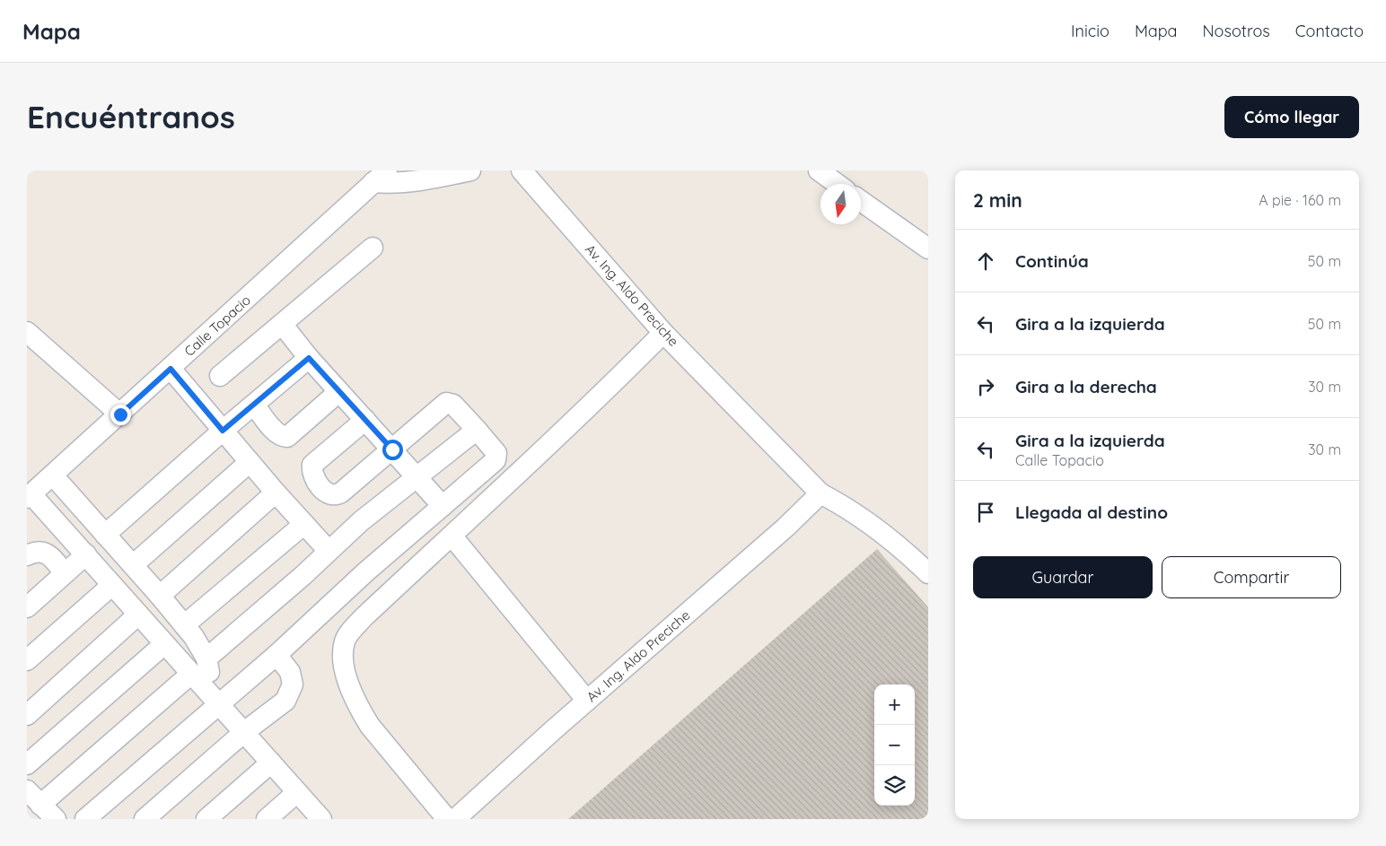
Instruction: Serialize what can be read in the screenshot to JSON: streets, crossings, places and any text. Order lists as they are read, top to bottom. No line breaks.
{"streets":{"street":["Av. Ing. Aldo Preciche","Calle Topacio"]},"north":"bottom","page":{"header":"Mapa","nav":["Inicio","Mapa","Nosotros","Contacto"],"buttons":["Cómo llegar",["Guardar","Compartir"]],"title":"Encuéntranos","heading":["2 min","A pie · 160 m"],"list":[["Continúa","50 m"],["Gira a la izquierda","50 m"],["Gira a la derecha","30 m"],["Gira a la izquierda","Calle Topacio","30 m"],"Llegada al destino"],"map_buttons":["+","−"]}}
